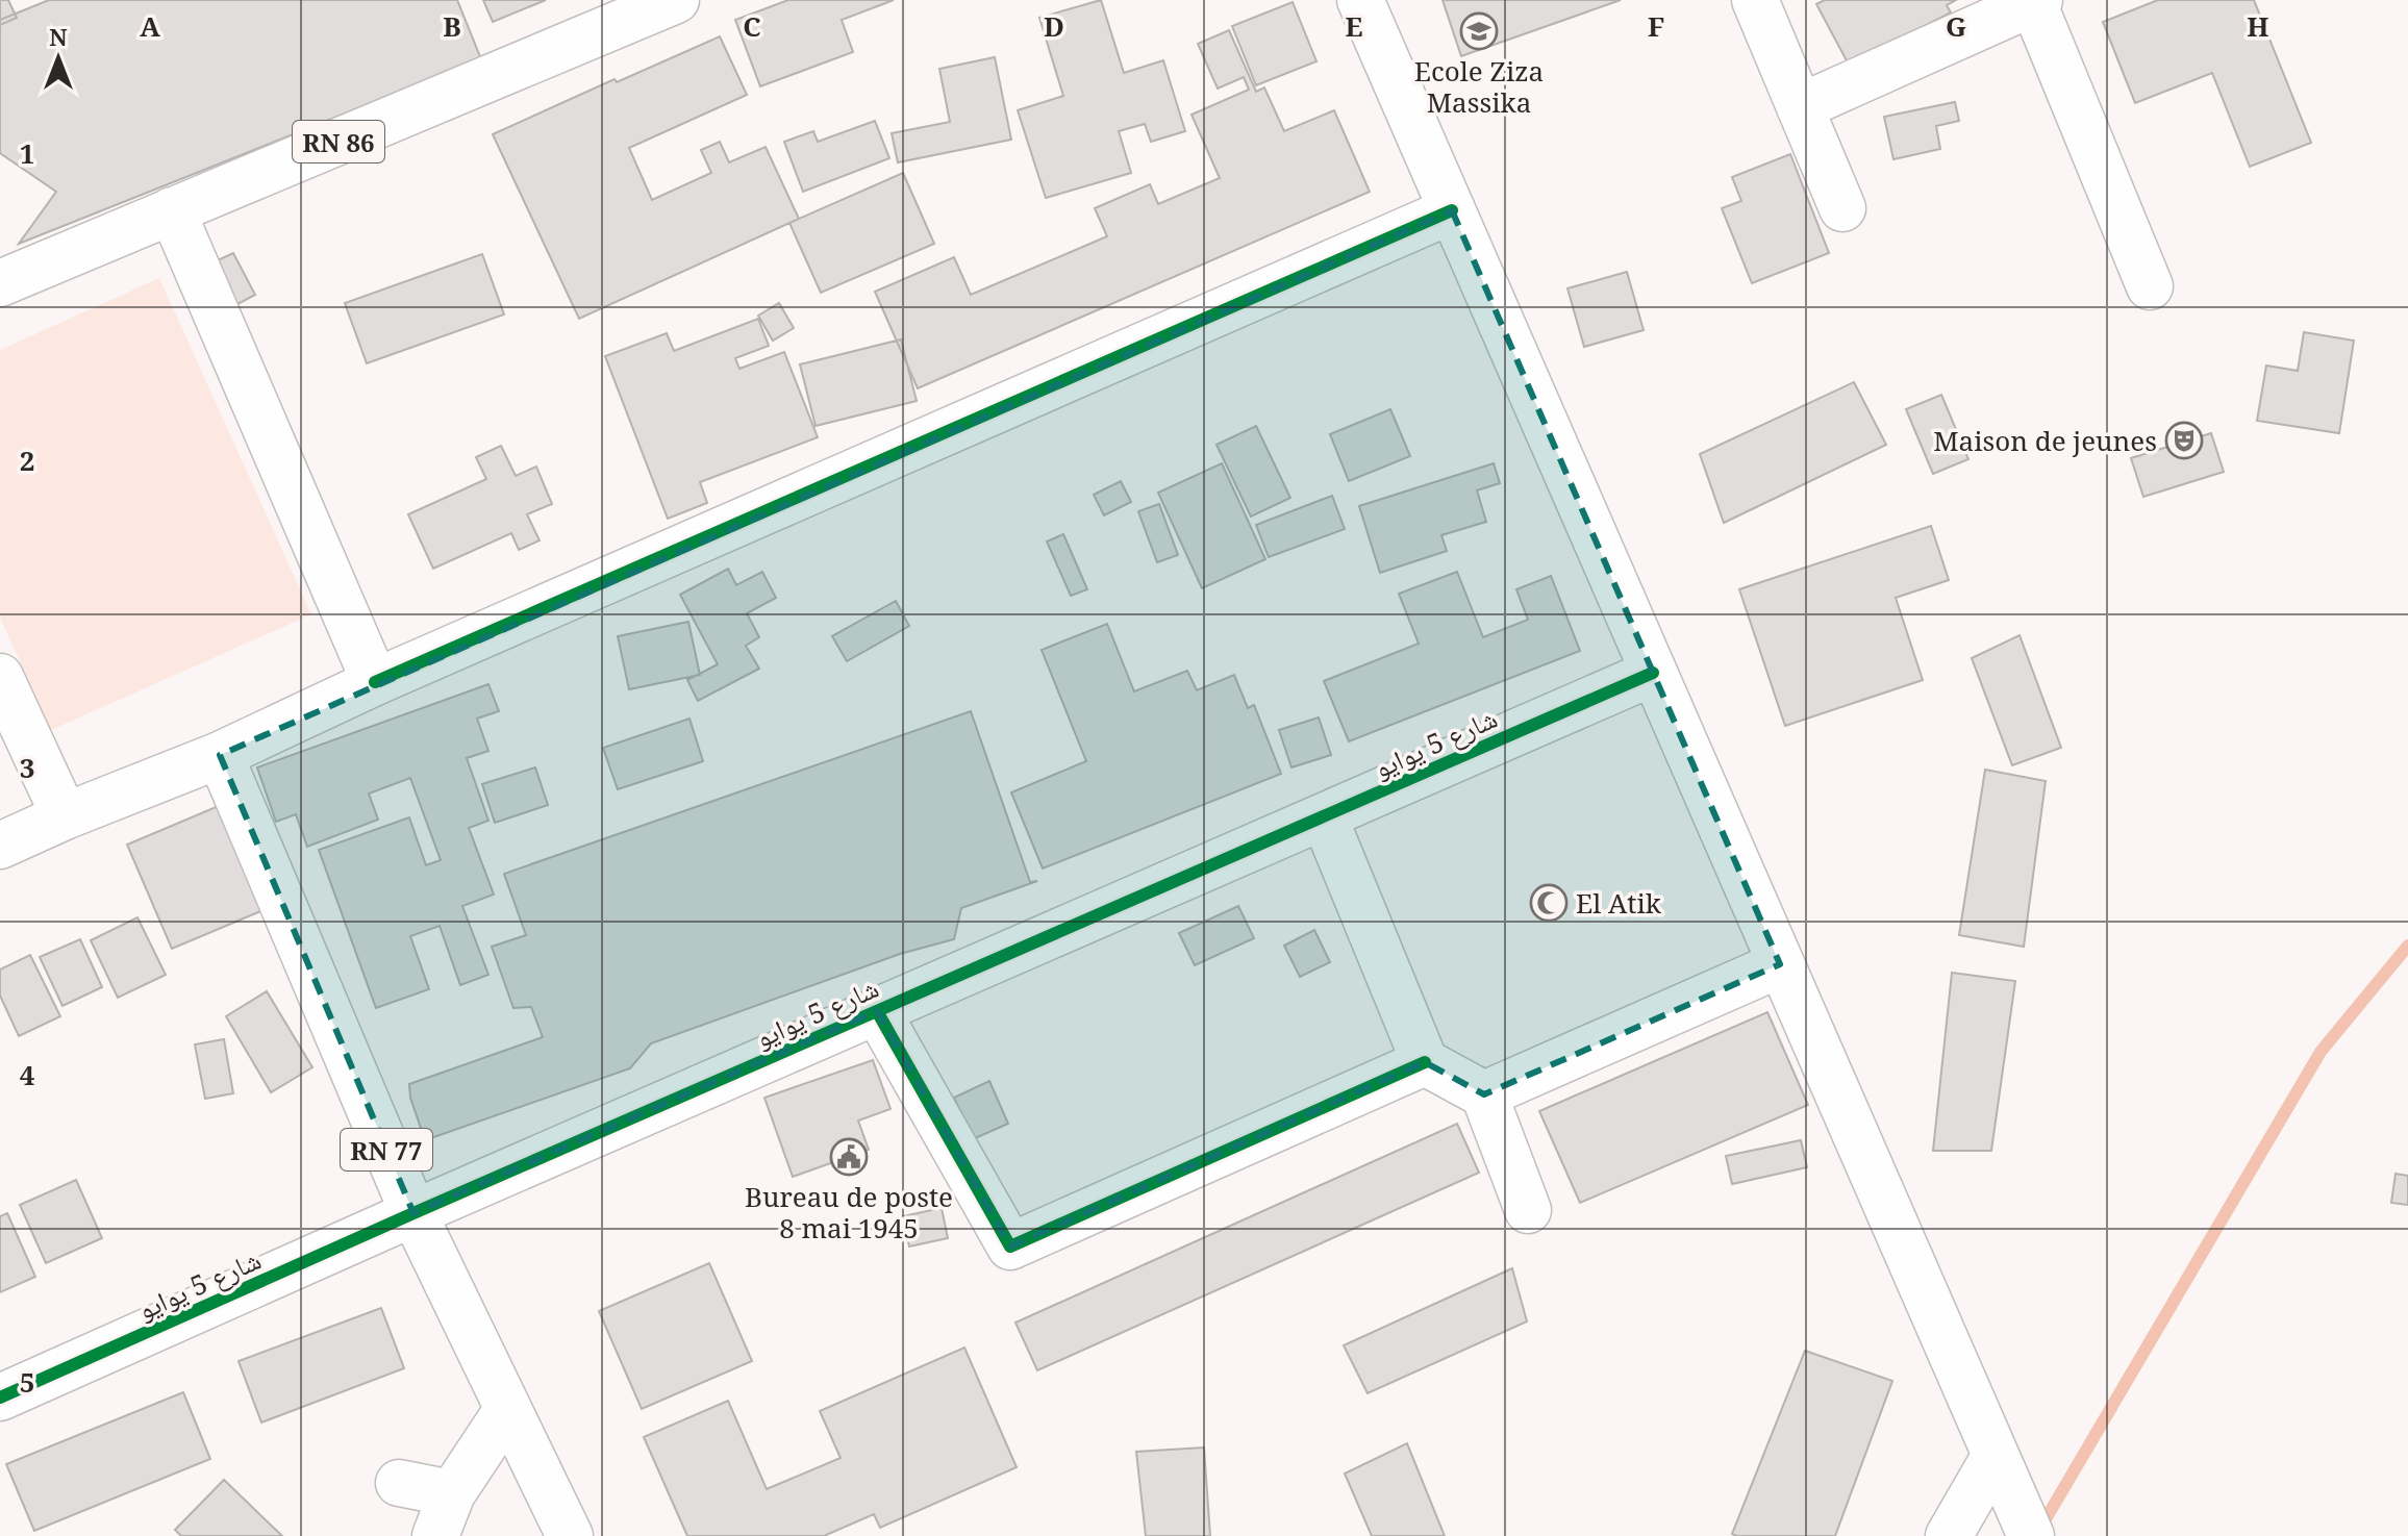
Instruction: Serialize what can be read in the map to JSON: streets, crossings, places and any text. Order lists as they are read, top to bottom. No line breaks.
{"streets":{"street":["RN 86","شارع 5 يوايو","RN 77"]},"crossings":[["شارع 5 يوايو","RN 77"]],"places":{"school or university":["Ecole Ziza Massika"],"theatre":["Maison de jeunes"],"mosque":["El Atik"],"public building":["Bureau de poste 8 mai 1945"]},"north":"top","grid":{"columns":["A","B","C","D","E","F","G","H"],"rows":["1","2","3","4","5"]}}
